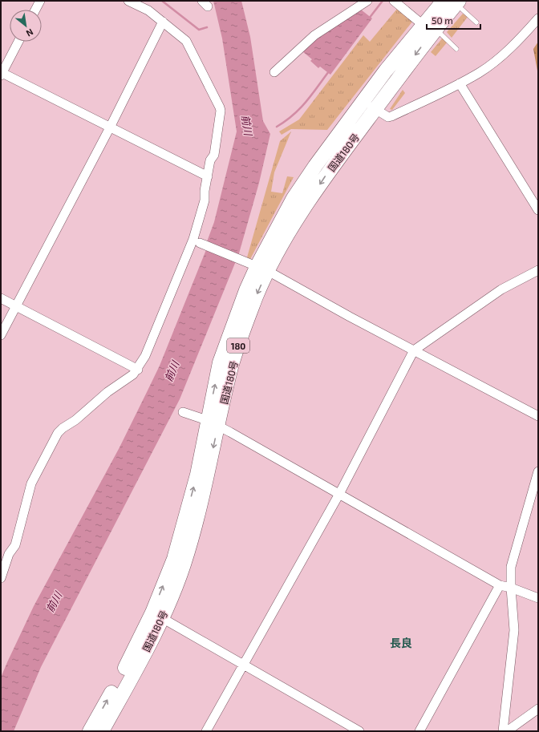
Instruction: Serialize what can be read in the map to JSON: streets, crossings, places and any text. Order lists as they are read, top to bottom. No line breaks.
{"streets":{"highway":["国道180号","180"]},"districts":["長良"],"water":["前川"],"scale_bar":"50 m","north":"bottom right"}
